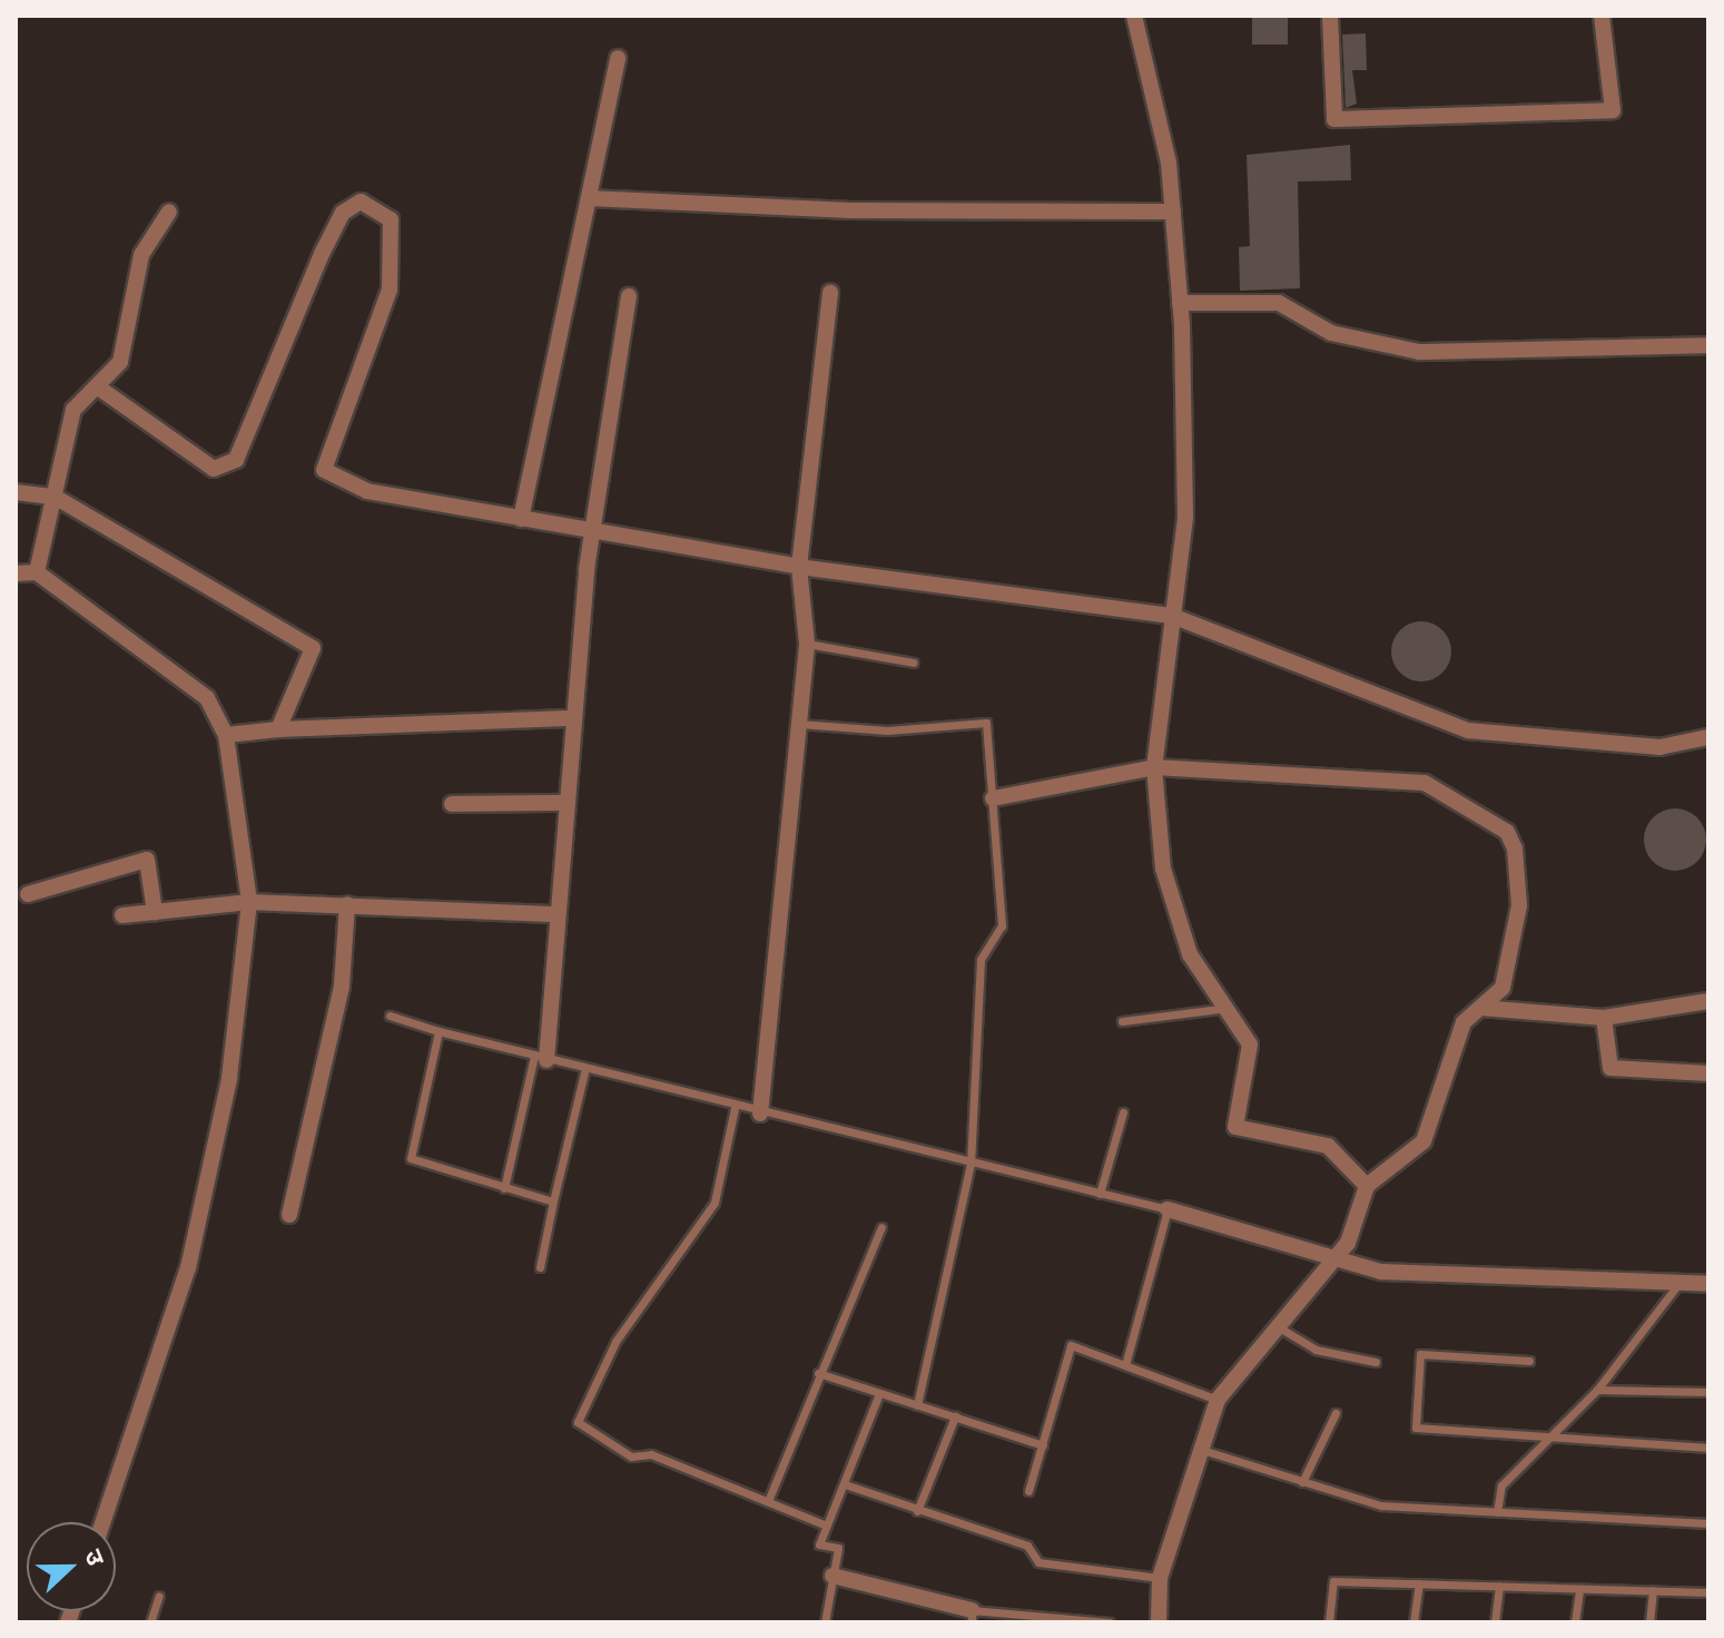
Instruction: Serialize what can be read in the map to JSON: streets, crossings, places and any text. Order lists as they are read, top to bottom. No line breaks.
{"north":"right"}
